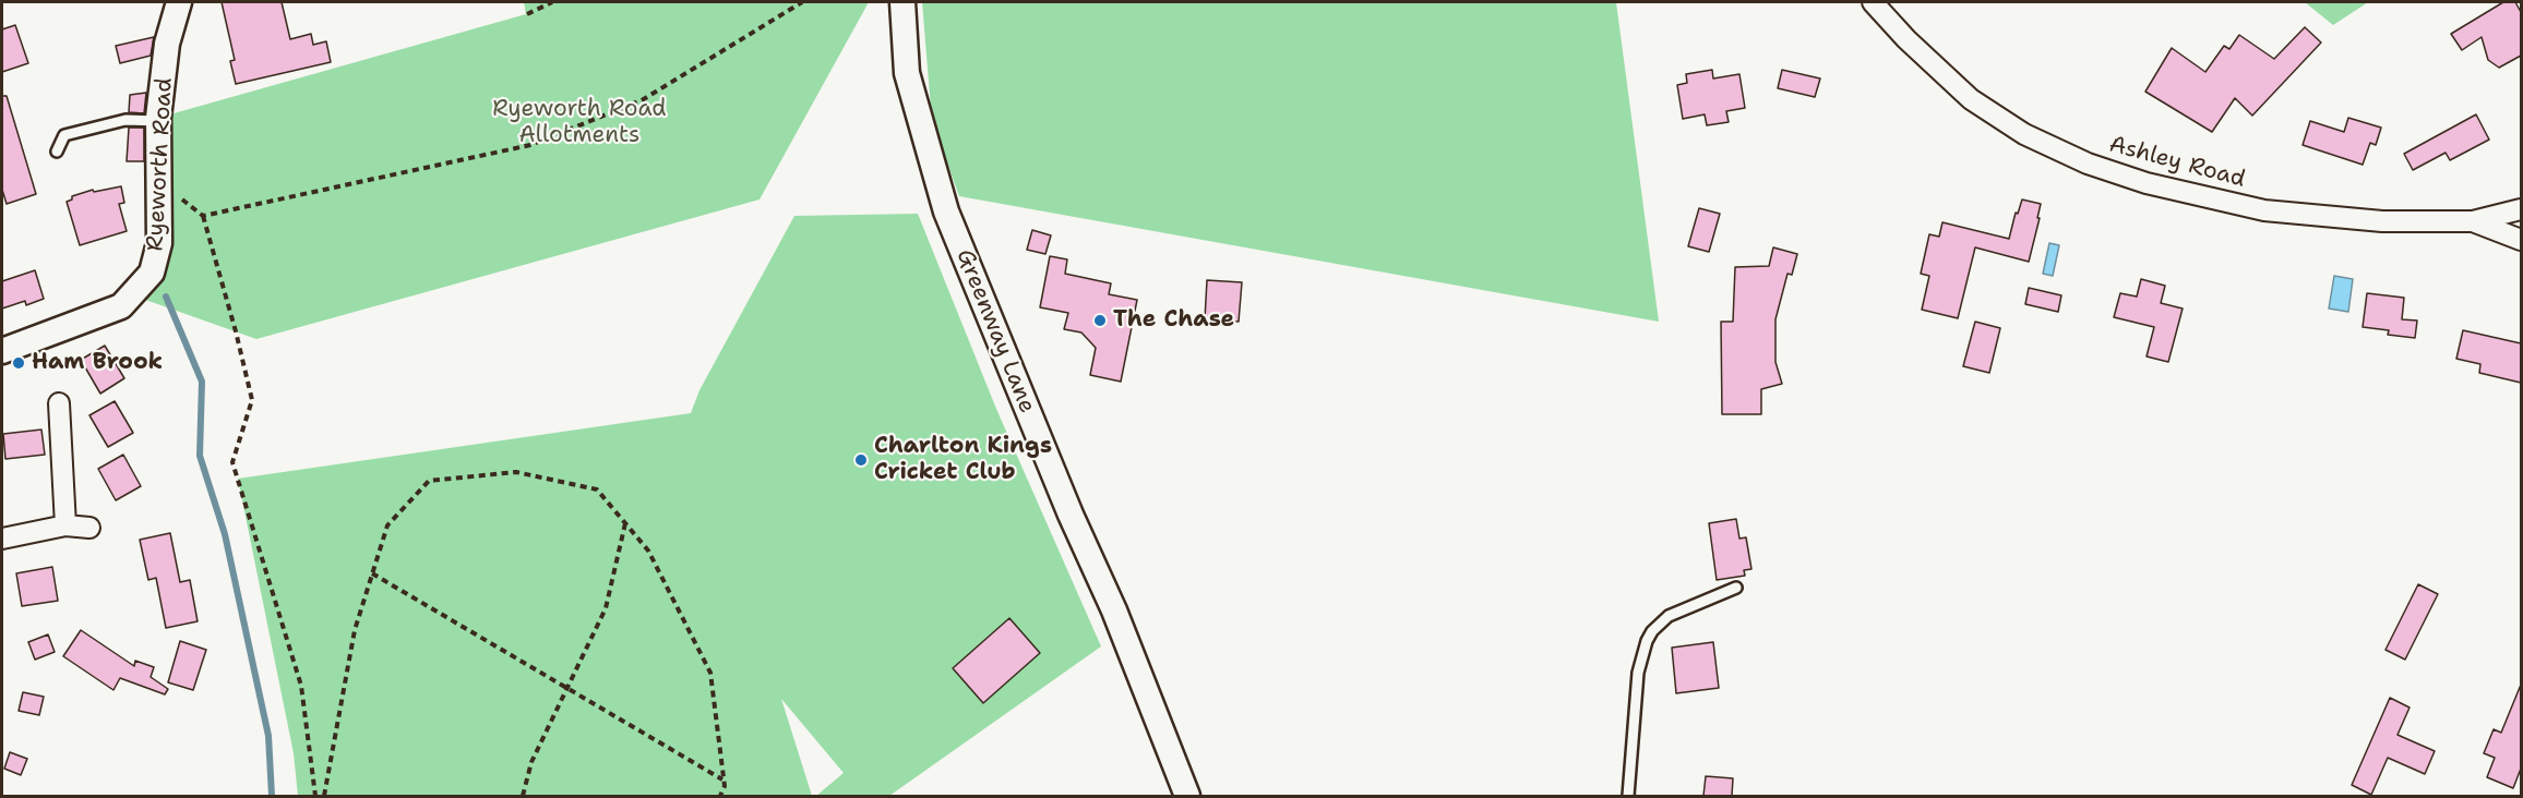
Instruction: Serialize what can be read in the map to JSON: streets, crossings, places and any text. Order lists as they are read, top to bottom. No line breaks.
{"streets":{"street":["Ashley Road","Ryeworth Road","Greenway Lane"]},"parks":["Ryeworth Road Allotments"],"places":["The Chase","Ham Brook","Charlton Kings Cricket Club"]}
